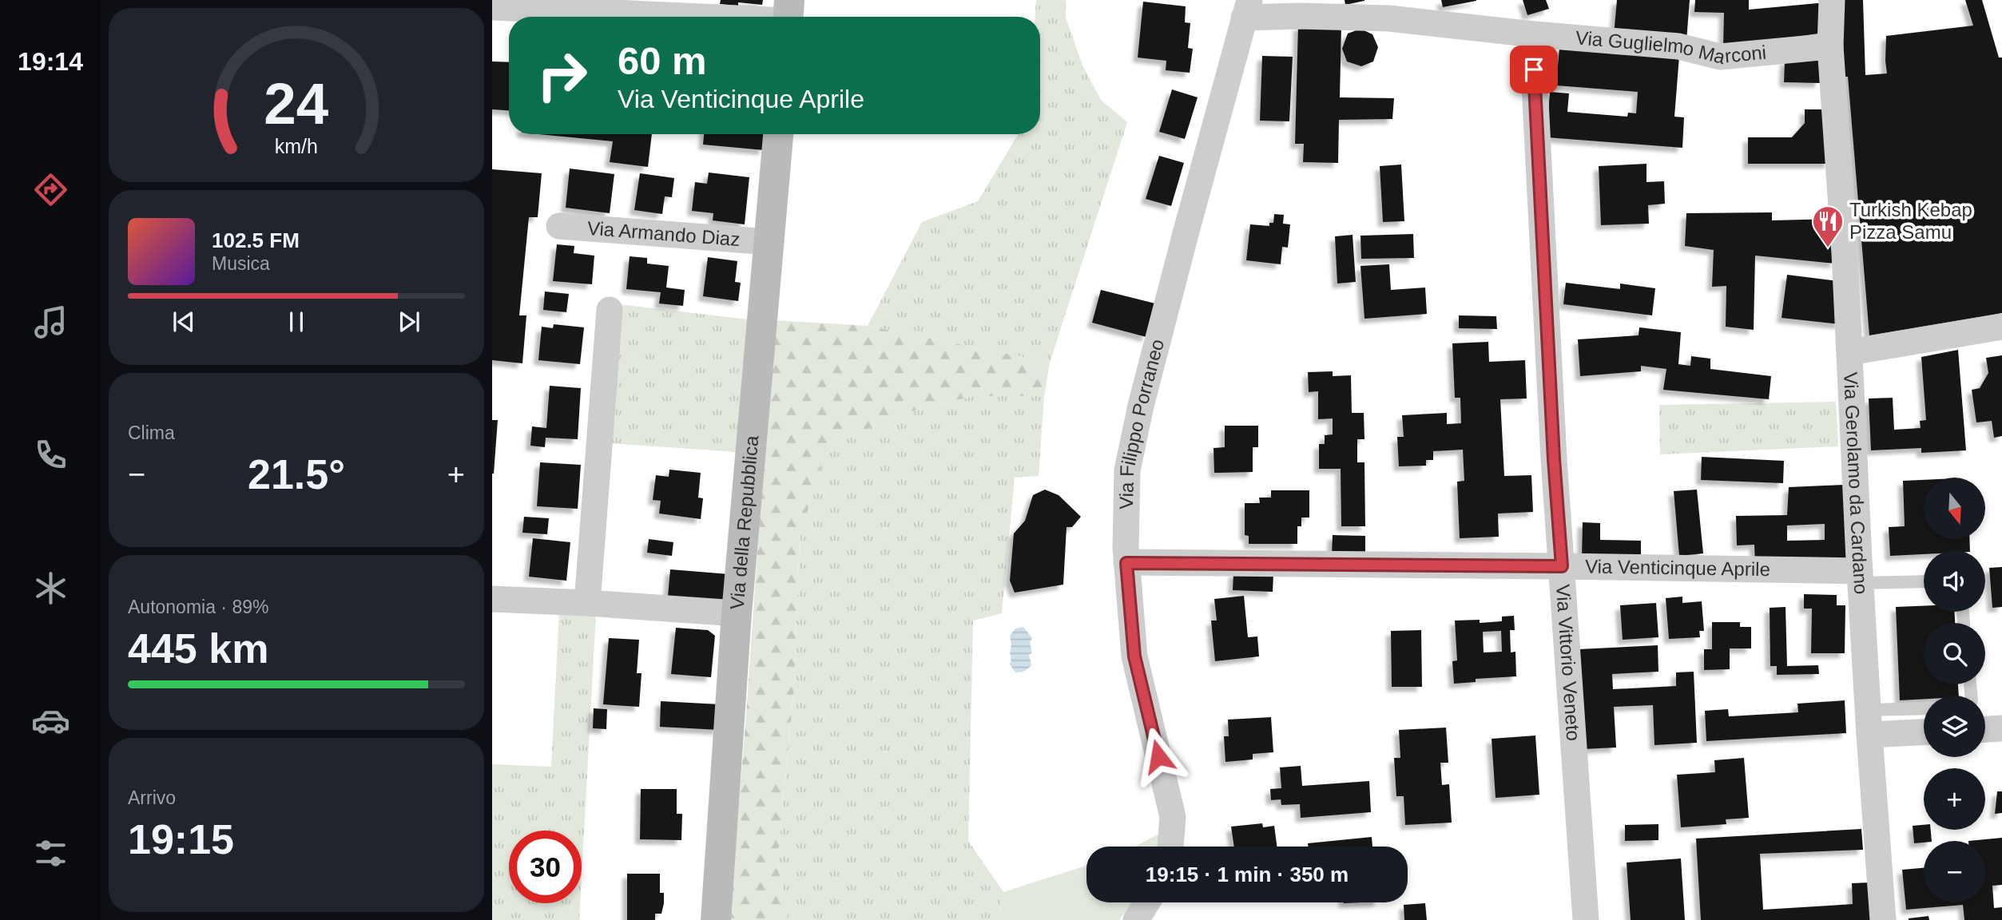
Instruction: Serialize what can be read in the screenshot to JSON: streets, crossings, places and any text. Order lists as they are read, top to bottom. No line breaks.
{"streets":{"street":["Via Guglielmo Marconi","Via Armando Diaz","Via Filippo Porraneo","Via Gerolamo da Cardano","Via della Repubblica","Via Venticinque Aprile","Via Vittorio Veneto"]},"crossings":[["Via Guglielmo Marconi","Via Filippo Porraneo"],["Via Guglielmo Marconi","Via Gerolamo da Cardano"],["Via Guglielmo Marconi","Via Vittorio Veneto"],["Via Armando Diaz","Via della Repubblica"],["Via Filippo Porraneo","Via Venticinque Aprile"],["Via Gerolamo da Cardano","Via Venticinque Aprile"],["Via Venticinque Aprile","Via Vittorio Veneto"]],"places":{"restaurant":["Turkish Kebap Pizza Samu"]},"north":"bottom","page":{"tabs":"19:14","turn":["60 m","Via Venticinque Aprile"],"song":["102.5 FM","Musica"],"tile":["Clima",["Autonomia · 89%","445 km"],["Arrivo","19:15"]],"heat":["−","21.5°","+"],"map_buttons":["+","−"],"limit":"30","trip":"19:15 · 1 min · 350 m","gauge":["24","km/h"]}}
